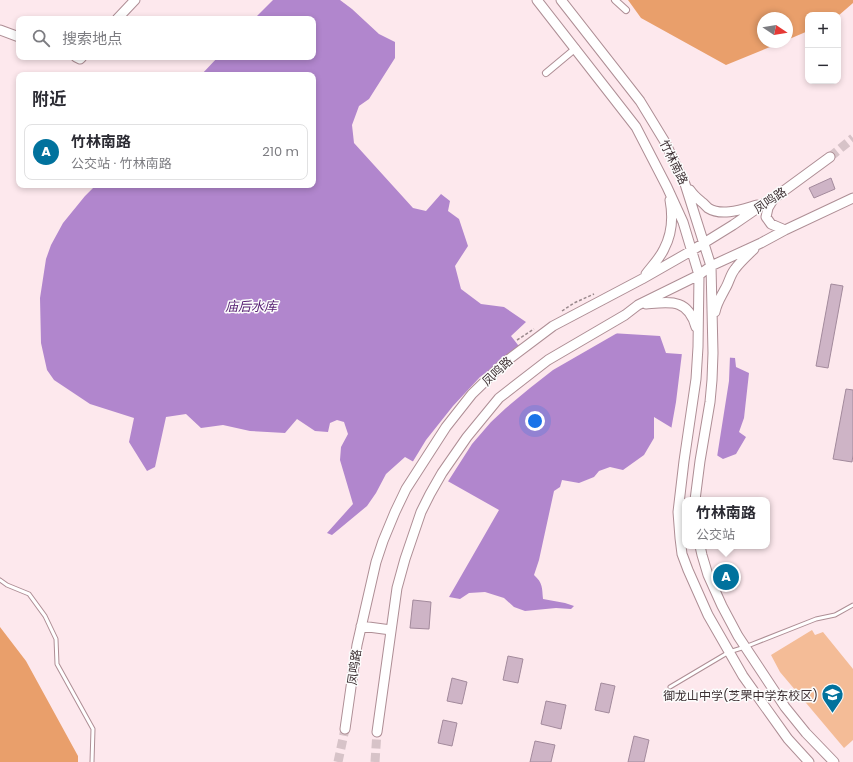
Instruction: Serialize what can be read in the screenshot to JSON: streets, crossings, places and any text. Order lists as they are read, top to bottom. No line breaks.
{"streets":{"main road":["竹林南路","凤鸣路"]},"crossings":[["竹林南路","凤鸣路"]],"water":["庙后水库"],"places":{"school or university":["御龙山中学(芝罘中学东校区)"]},"north":"right","page":{"map_buttons":["+","−"],"search":"搜索地点","heading":"附近","list":[{"mark":"A","name":"竹林南路","note":"公交站 · 竹林南路","value":"210 m"}],"popup":["竹林南路","公交站"],"pins":"A"}}
